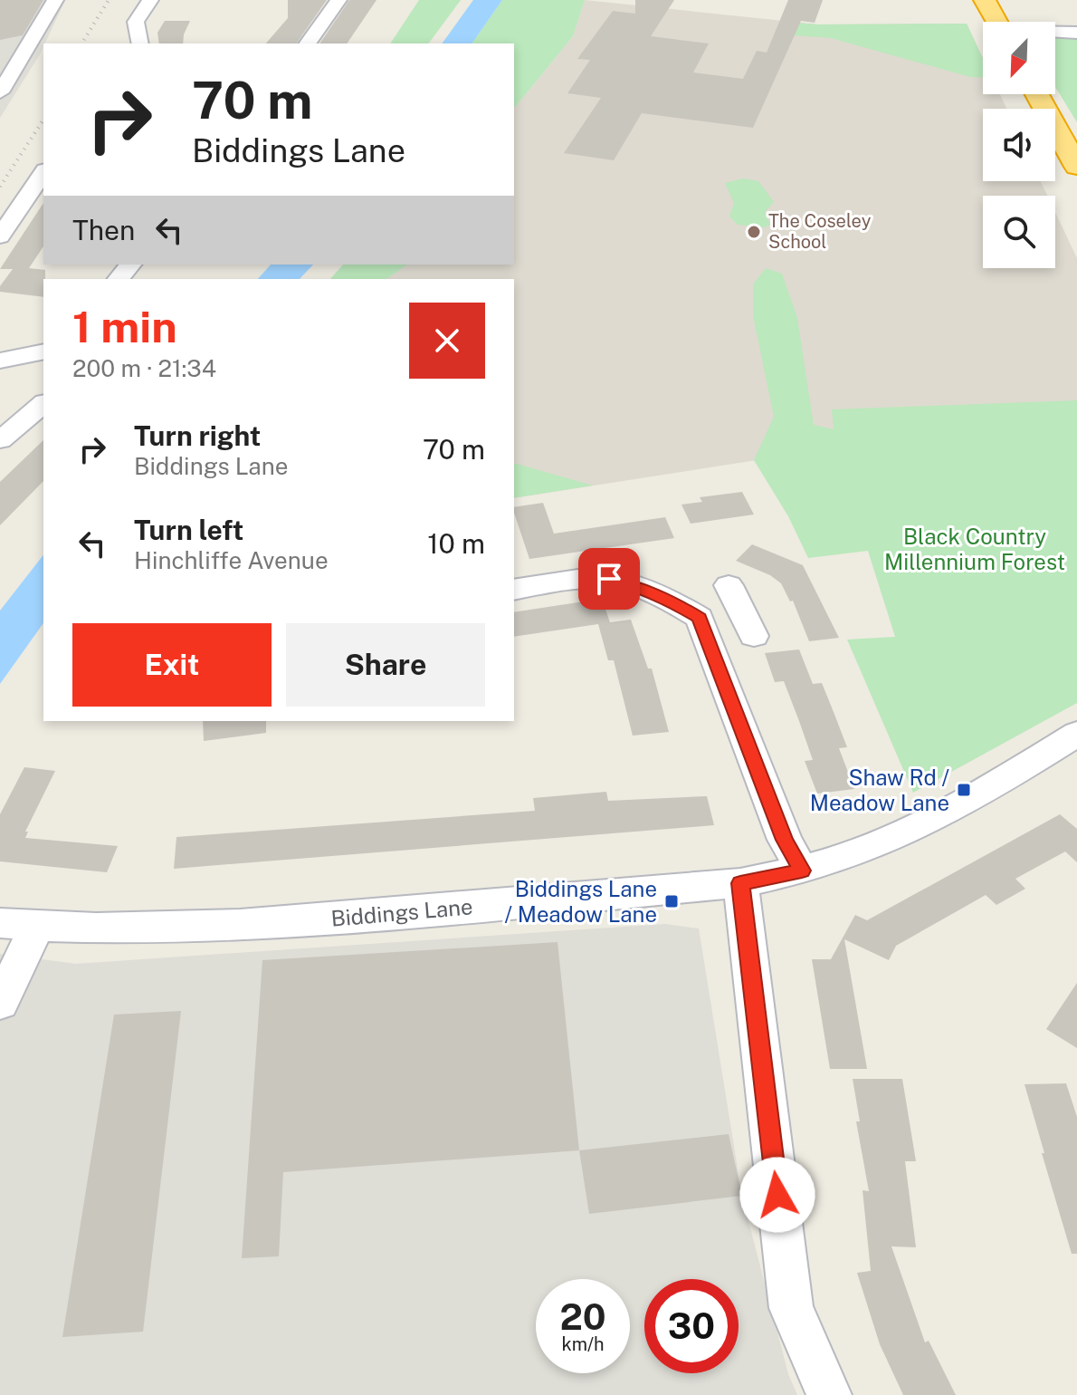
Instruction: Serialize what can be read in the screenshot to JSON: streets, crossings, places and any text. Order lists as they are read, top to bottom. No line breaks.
{"streets":{"street":["Biddings Lane"]},"parks":["Black Country Millennium Forest"],"places":{"other":["The Coseley School"],"transit":["Shaw Rd / Meadow Lane","Biddings Lane / Meadow Lane"]},"north":"bottom left","page":{"turn":["70 m","Biddings Lane"],"then":"Then","heading":["1 min","200 m · 21:34"],"list":[{"name":"Turn right","note":"Biddings Lane","value":"70 m"},{"name":"Turn left","note":"Hinchliffe Avenue","value":"10 m"}],"buttons":["Exit","Share"],"speed":"20 km/h","limit":"30"}}
